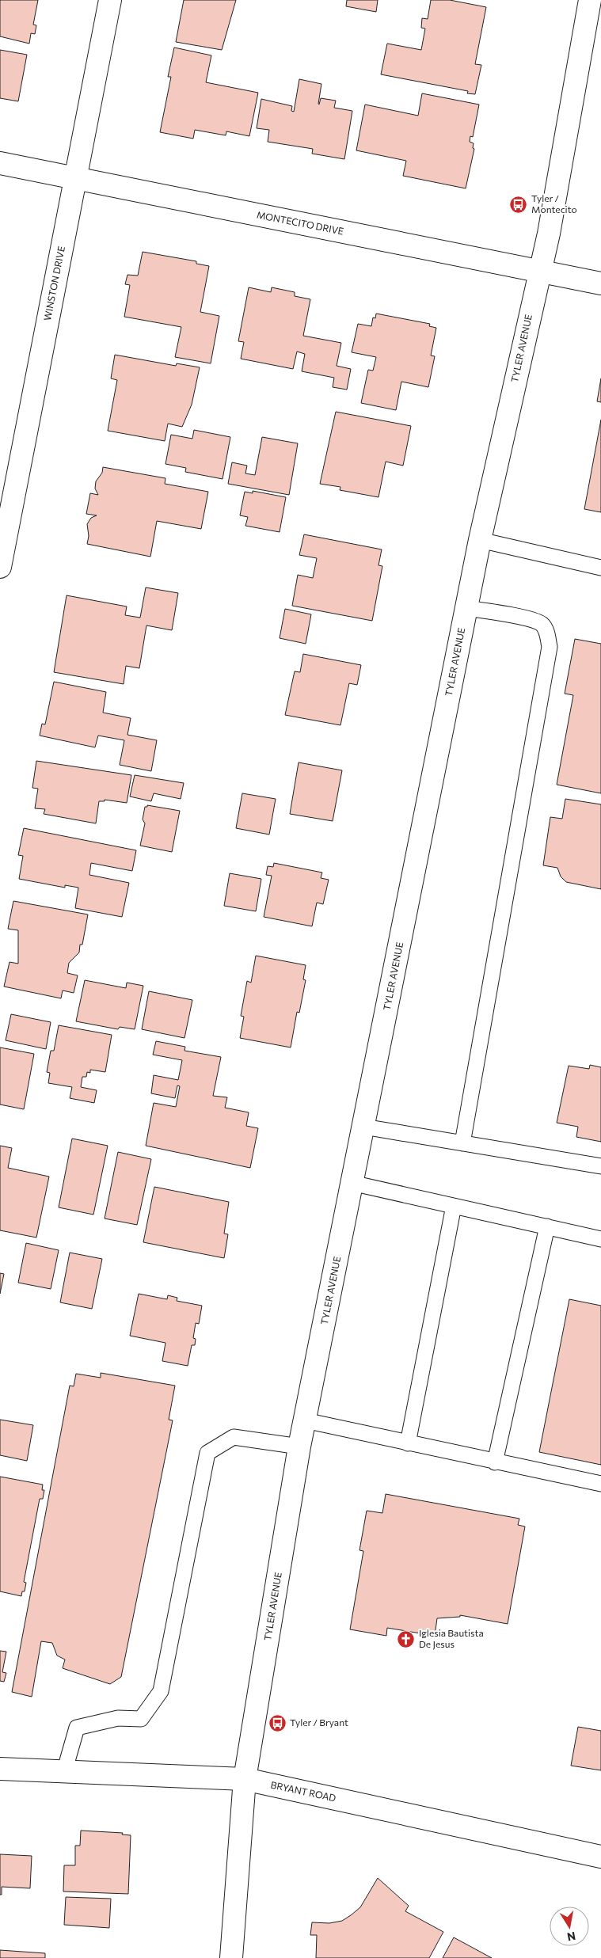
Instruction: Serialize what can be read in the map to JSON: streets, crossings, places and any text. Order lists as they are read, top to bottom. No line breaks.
{"streets":{"main road":["MONTECITO DRIVE","WINSTON DRIVE","TYLER AVENUE","BRYANT ROAD"]},"crossings":[["MONTECITO DRIVE","WINSTON DRIVE"],["MONTECITO DRIVE","TYLER AVENUE"],["TYLER AVENUE","BRYANT ROAD"]],"places":{"bus stop":["Tyler / Montecito","Tyler / Bryant"],"church":["Iglesia Bautista De Jesus"]},"north":"bottom"}
